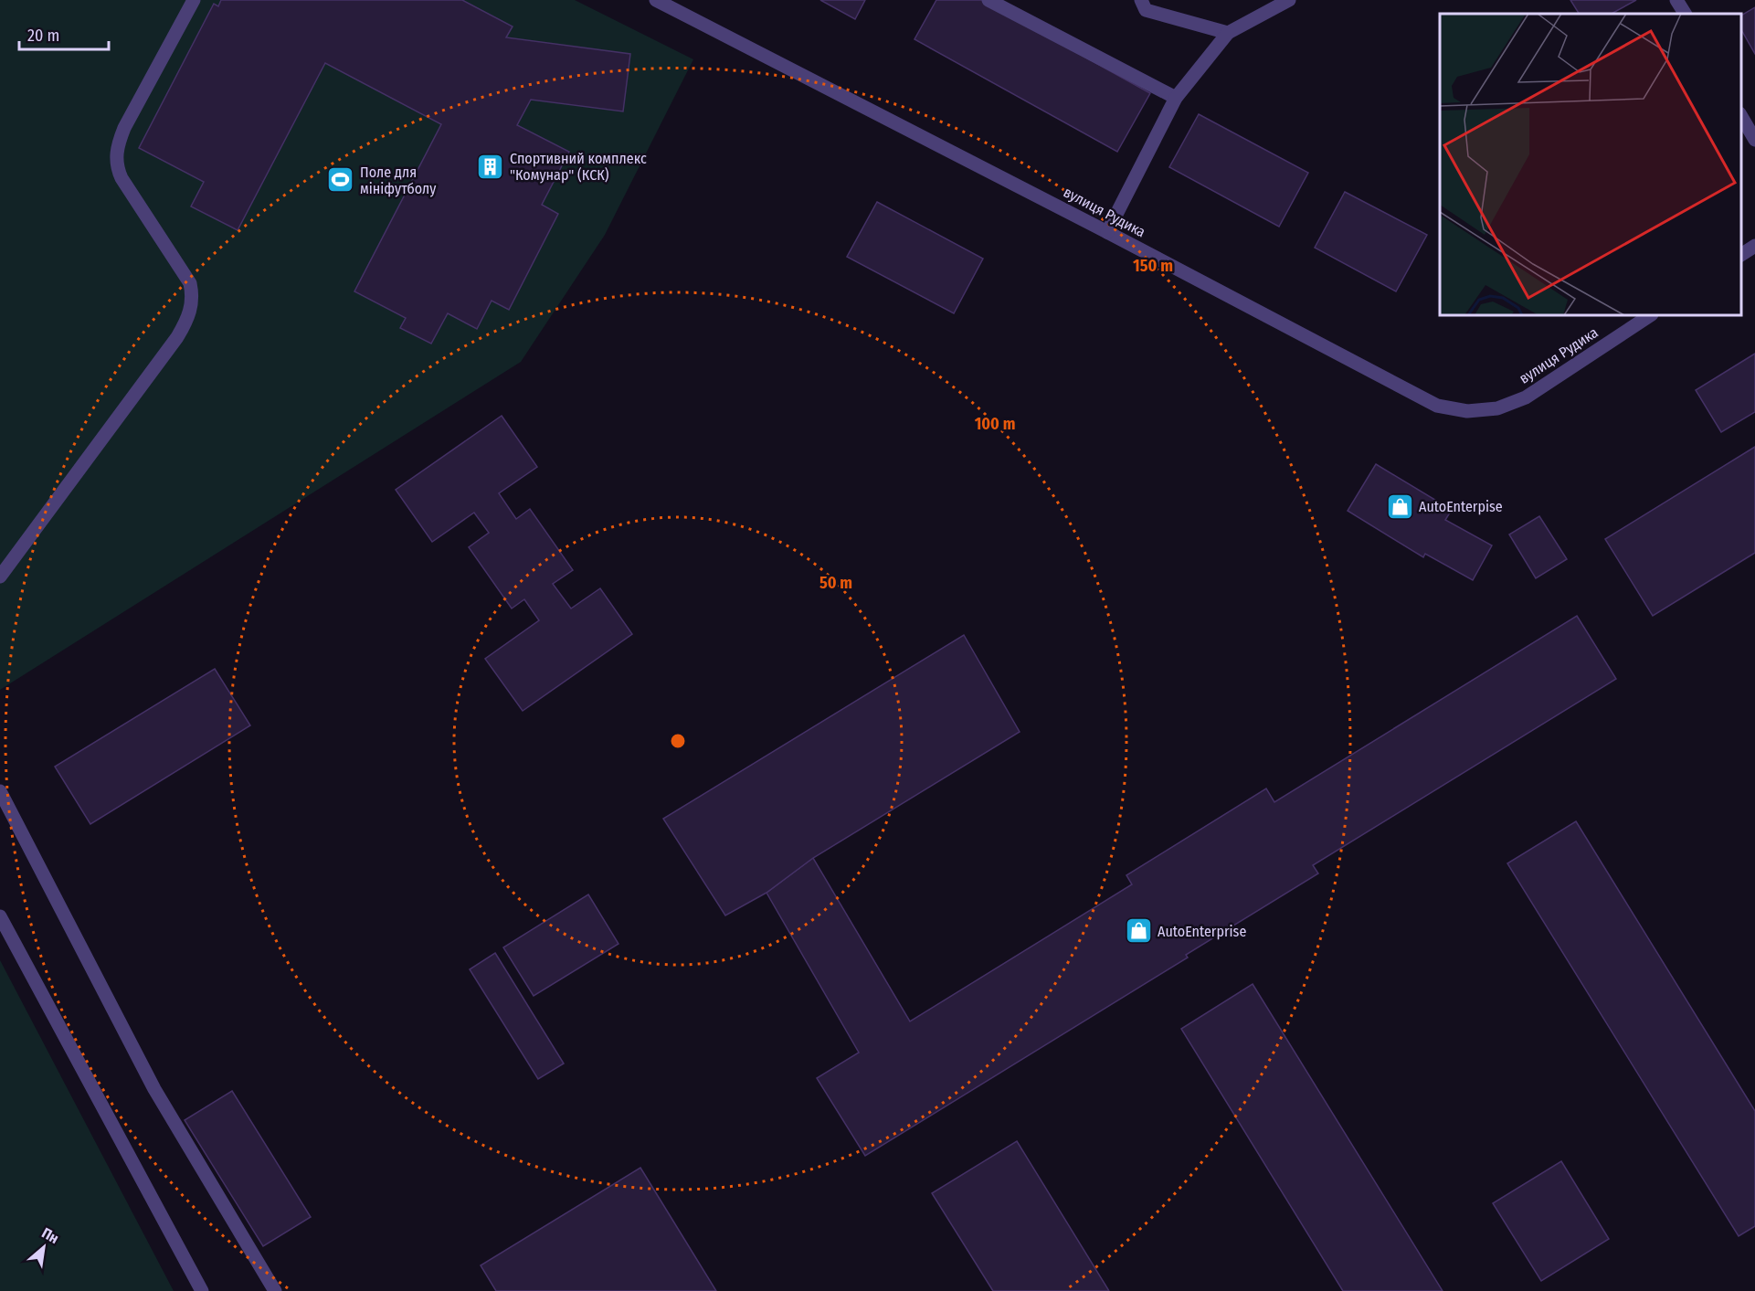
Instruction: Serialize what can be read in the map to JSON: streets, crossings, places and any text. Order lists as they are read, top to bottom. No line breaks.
{"streets":{"street":["вулиця Рудика"]},"places":{"building":["Спортивний комплекс \"Комунар\" (КСК)"],"sports":["Поле для мініфутболу"],"shop":["AutoEnterpise","AutoEnterprise"]},"scale_bar":"20 m","north":"top right","rings":["150 m","100 m","50 m"]}
